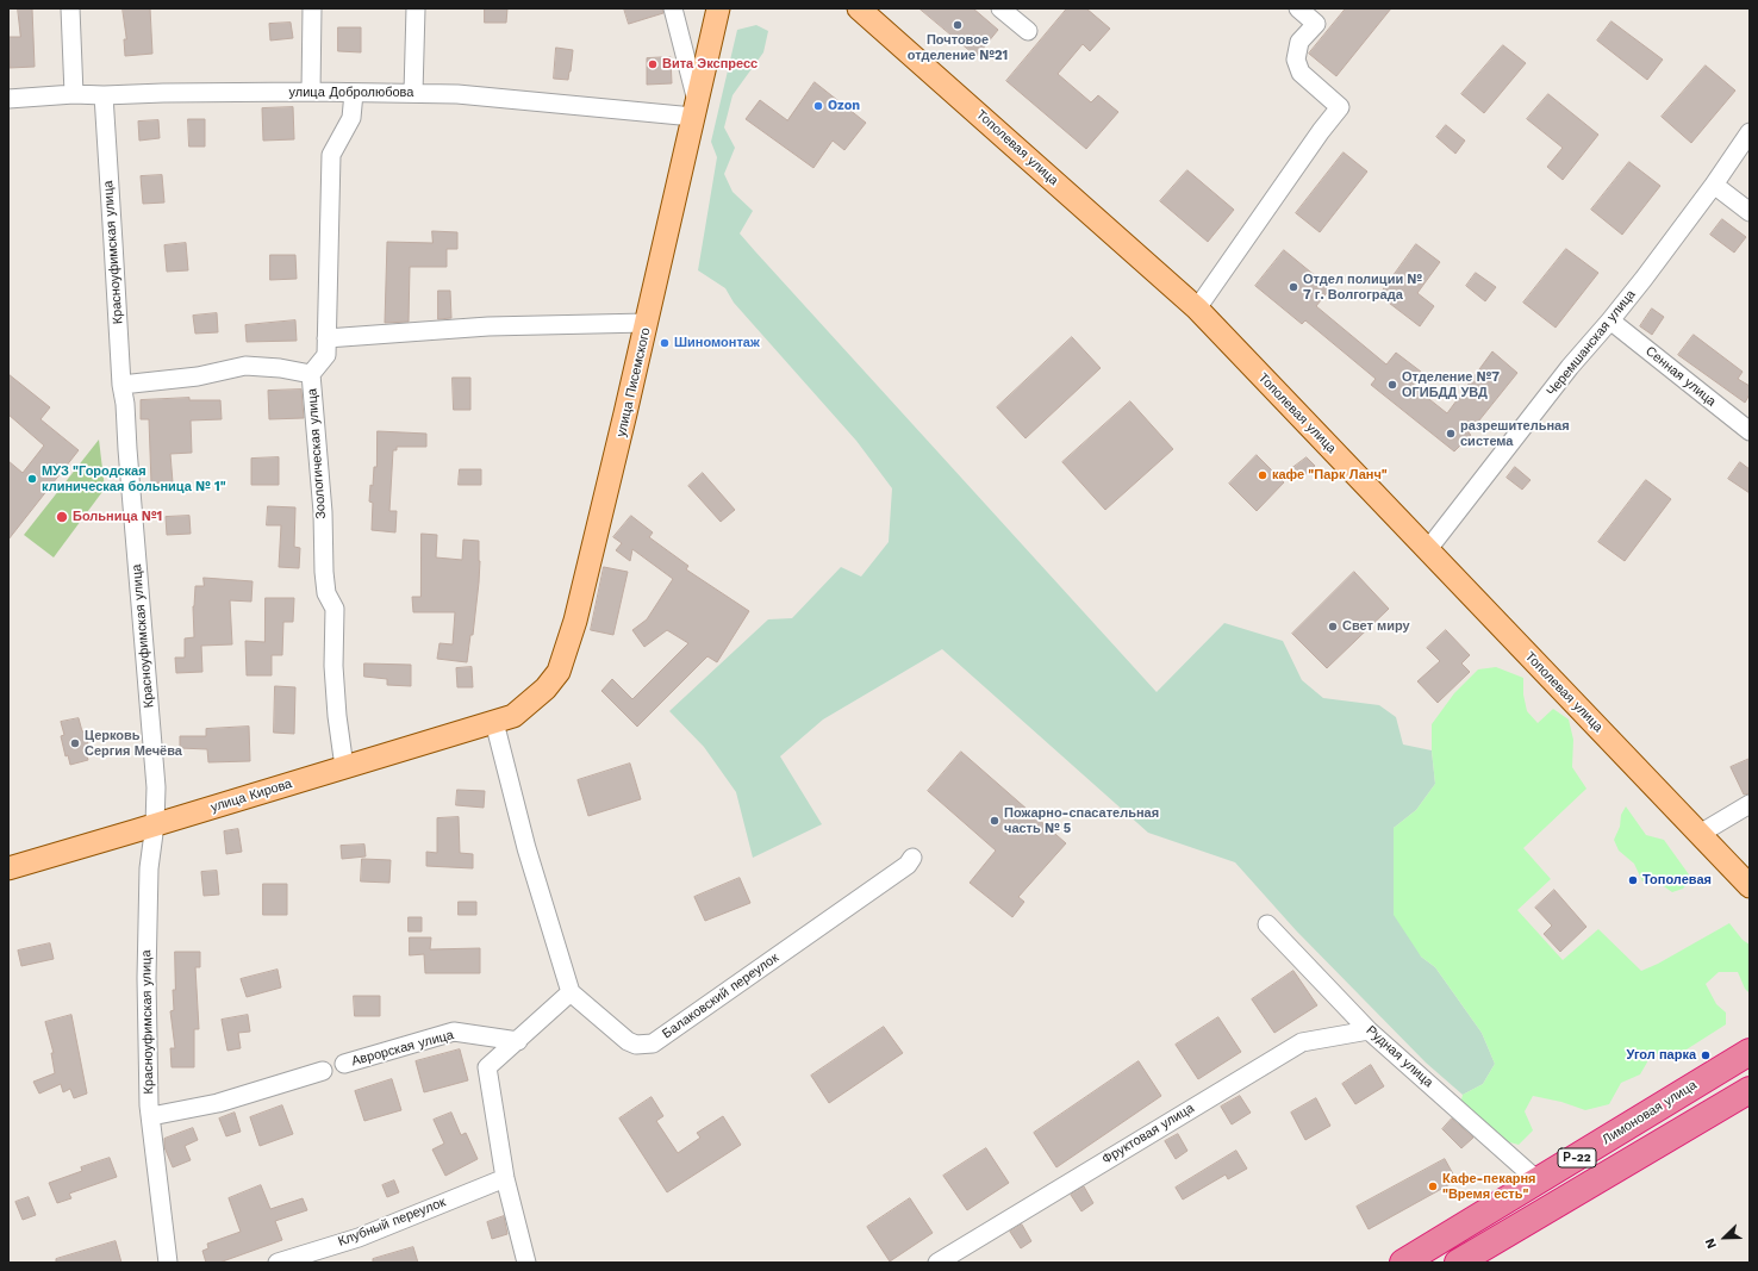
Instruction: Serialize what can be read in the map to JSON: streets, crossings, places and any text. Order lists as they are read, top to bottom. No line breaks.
{"streets":{"highway":["Лимоновая улица","Р-22"],"main road":["Тополевая улица","улица Писемского","улица Кирова"],"street":["улица Добролюбова","Красноуфимская улица","Черемшанская улица","Сенная улица","Зоологическая улица","Балаковский переулок","Аврорская улица","Рудная улица","Фруктовая улица","Клубный переулок"]},"crossings":[["улица Добролюбова","Красноуфимская улица"],["улица Добролюбова","улица Писемского"],["улица Добролюбова","Зоологическая улица"],["Тополевая улица","Черемшанская улица"],["Красноуфимская улица","улица Кирова"],["Черемшанская улица","Сенная улица"],["улица Писемского","улица Кирова"],["Зоологическая улица","улица Кирова"],["Рудная улица","Лимоновая улица"],["Рудная улица","Фруктовая улица"]],"places":["Почтовое отделение №21","Вита Экспресс","Ozon","Отдел полиции № 7 г. Волгограда","Шиномонтаж","Отделение №7 ОГИБДД УВД","разрешительная система","кафе \"Парк Ланч\"","МУЗ \"Городская клиническая больница № 1\"","Больница №1","Свет миру","Церковь Сергия Мечёва","Пожарно-спасательная часть № 5","Тополевая","Угол парка","Кафе-пекарня \"Время есть\""],"north":"bottom left"}
